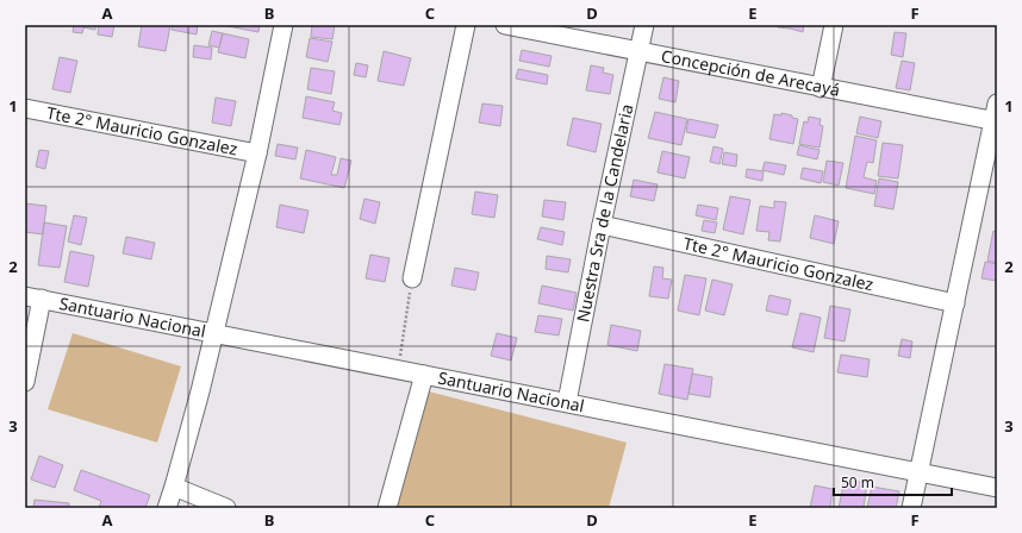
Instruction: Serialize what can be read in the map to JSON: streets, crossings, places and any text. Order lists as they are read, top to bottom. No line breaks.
{"streets":{"street":["Concepción de Arecayá","Tte 2° Mauricio Gonzalez","Nuestra Sra de la Candelaria","Santuario Nacional"]},"crossings":[["Concepción de Arecayá","Nuestra Sra de la Candelaria"],["Tte 2° Mauricio Gonzalez","Nuestra Sra de la Candelaria"],["Nuestra Sra de la Candelaria","Santuario Nacional"]],"scale_bar":"50 m","grid":{"columns":["A","B","C","D","E","F"],"rows":["1","2","3"]}}
